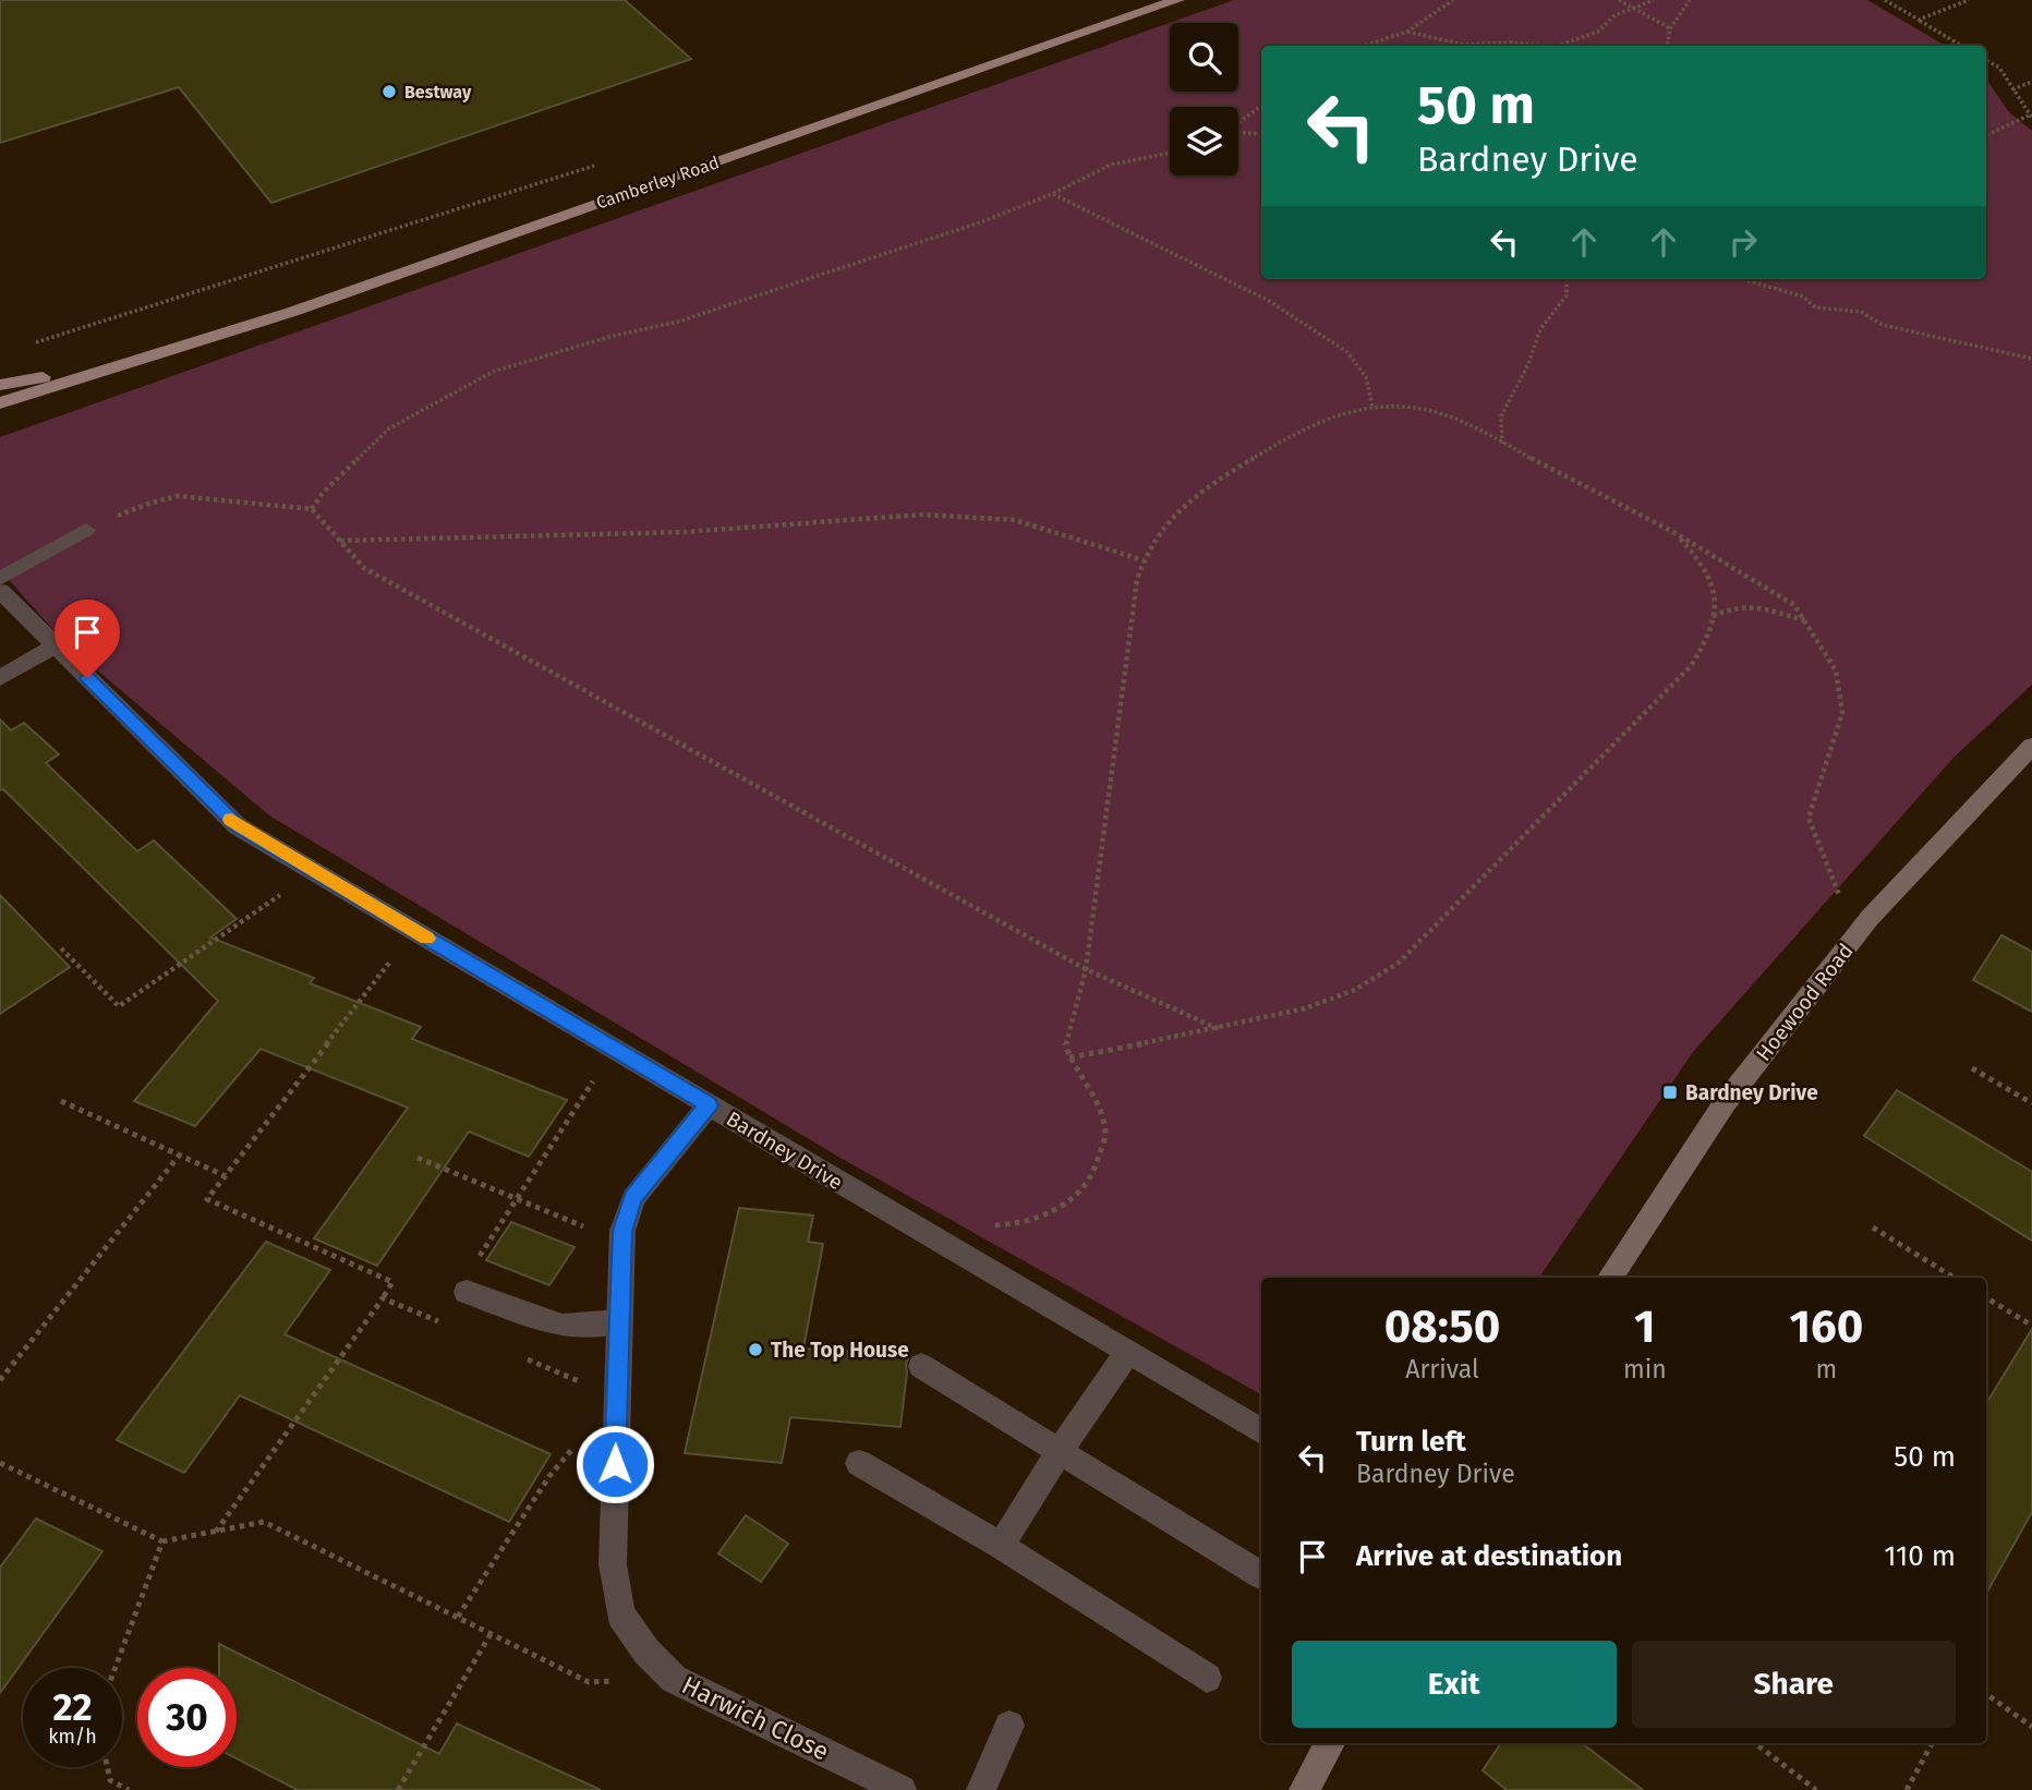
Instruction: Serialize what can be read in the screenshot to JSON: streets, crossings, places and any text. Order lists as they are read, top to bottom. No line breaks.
{"streets":{"main road":["Camberley Road"],"street":["Hoewood Road","Bardney Drive","Harwich Close"]},"crossings":[["Bardney Drive","Harwich Close"]],"places":{"other":["Bestway","The Top House"],"transit":["Bardney Drive"]},"page":{"turn":["50 m","Bardney Drive"],"eta":["08:50","Arrival","1","min","160","m"],"list":[{"name":"Turn left","note":"Bardney Drive","value":"50 m"},{"name":"Arrive at destination","value":"110 m"}],"buttons":["Exit","Share"],"speed":"22 km/h","limit":"30"}}
